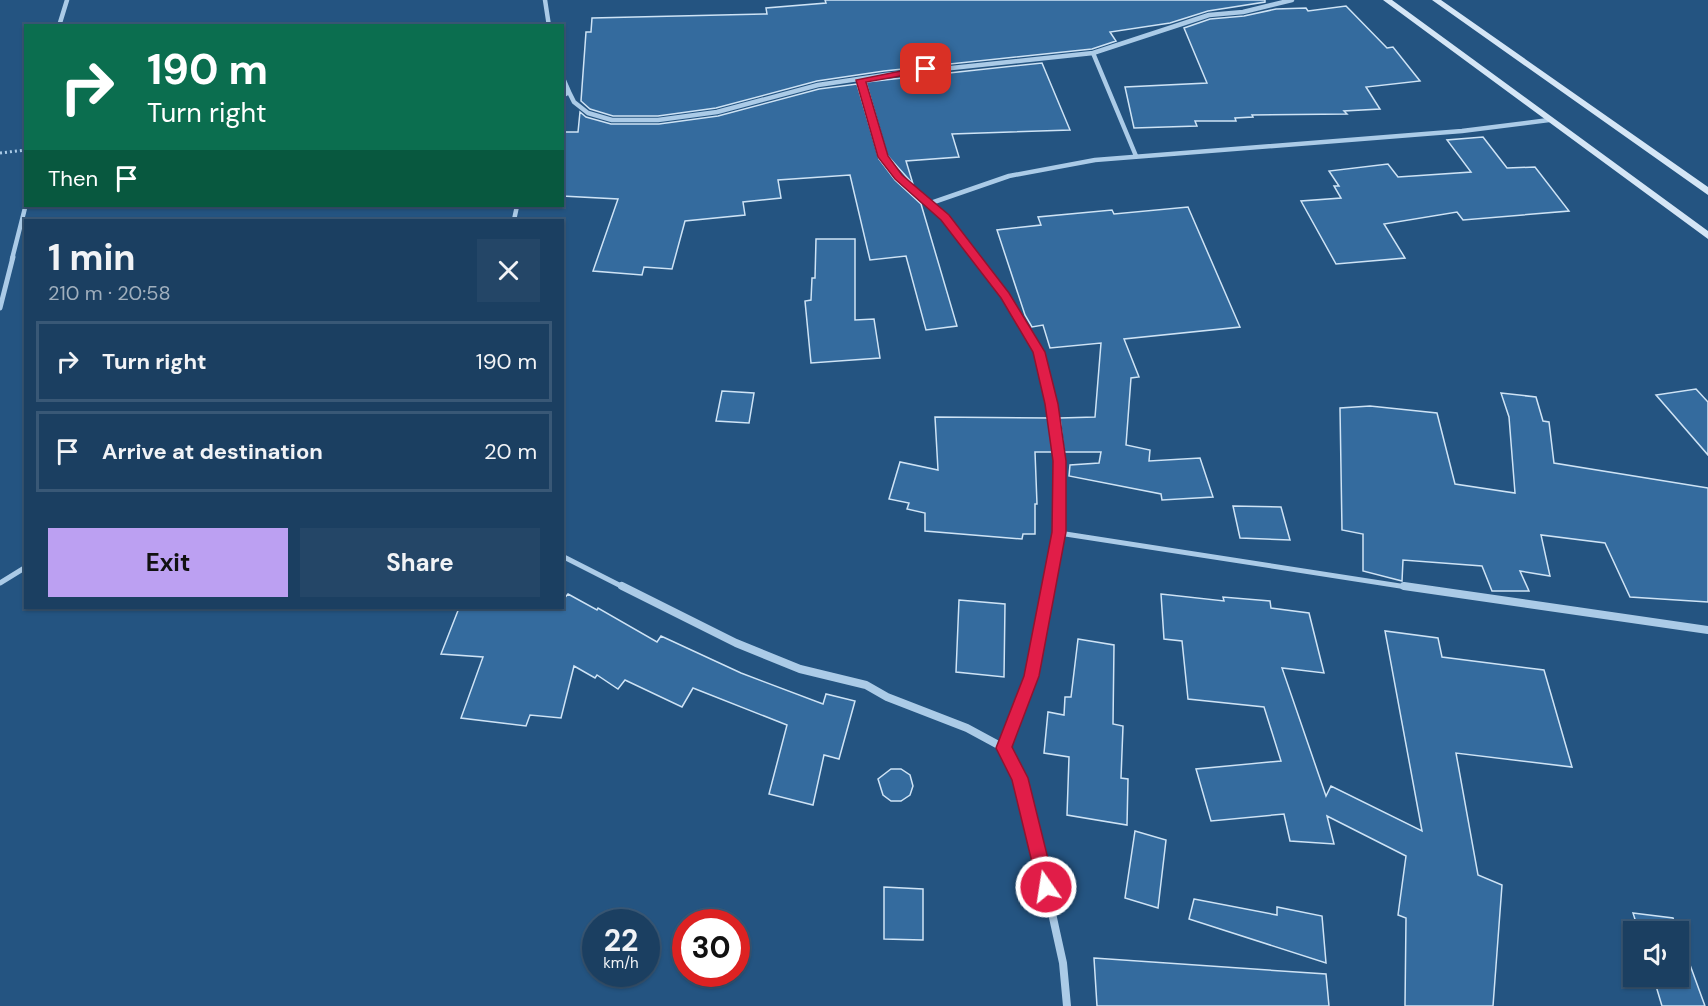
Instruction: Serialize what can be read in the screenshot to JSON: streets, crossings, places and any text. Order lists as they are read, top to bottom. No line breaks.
{"page":{"turn":["190 m","Turn right"],"then":"Then","heading":["1 min","210 m · 20:58"],"list":[{"name":"Turn right","value":"190 m"},{"name":"Arrive at destination","value":"20 m"}],"buttons":["Exit","Share"],"speed":"22 km/h","limit":"30"}}
